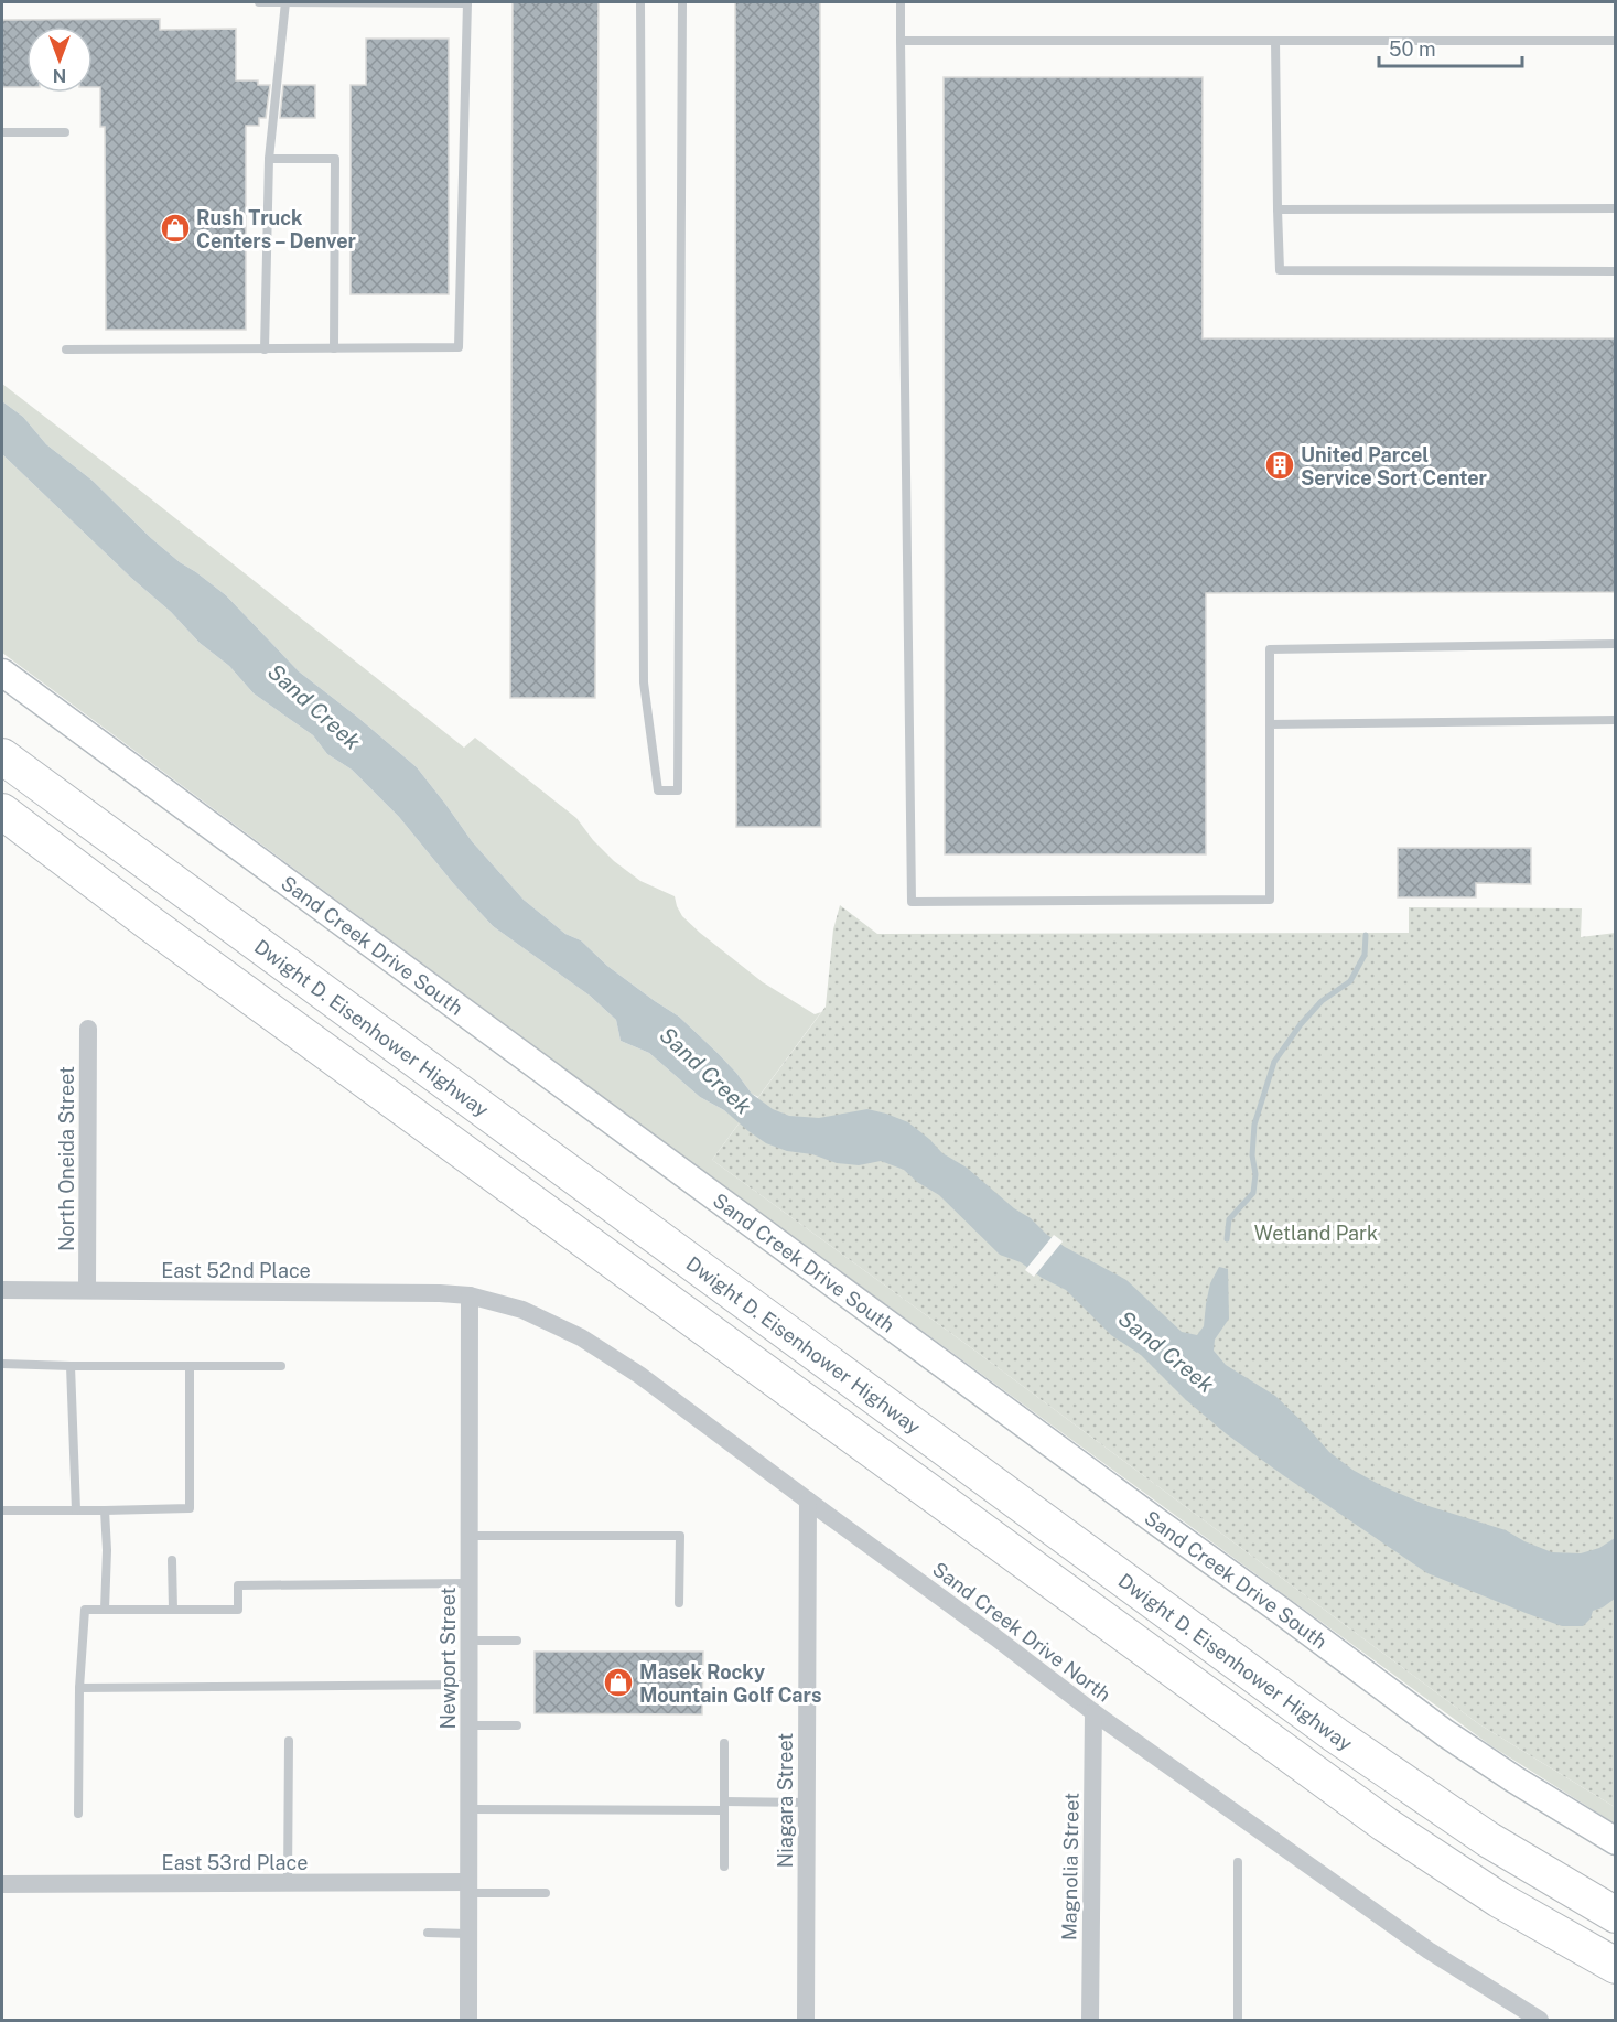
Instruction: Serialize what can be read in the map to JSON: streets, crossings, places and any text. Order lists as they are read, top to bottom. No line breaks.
{"streets":{"highway":["Dwight D. Eisenhower Highway"],"main road":["Sand Creek Drive South"],"street":["North Oneida Street","East 52nd Place","Sand Creek Drive North","Newport Street","Niagara Street","East 53rd Place","Magnolia Street"]},"crossings":[["North Oneida Street","East 52nd Place"],["East 52nd Place","Sand Creek Drive North"],["East 52nd Place","Newport Street"],["Sand Creek Drive North","Newport Street"],["Sand Creek Drive North","Niagara Street"],["Sand Creek Drive North","Magnolia Street"],["Newport Street","East 53rd Place"]],"water":["Sand Creek"],"parks":["Wetland Park"],"places":{"shop":["Rush Truck Centers – Denver","Masek Rocky Mountain Golf Cars"],"building":["United Parcel Service Sort Center"]},"scale_bar":"50 m","north":"bottom"}
